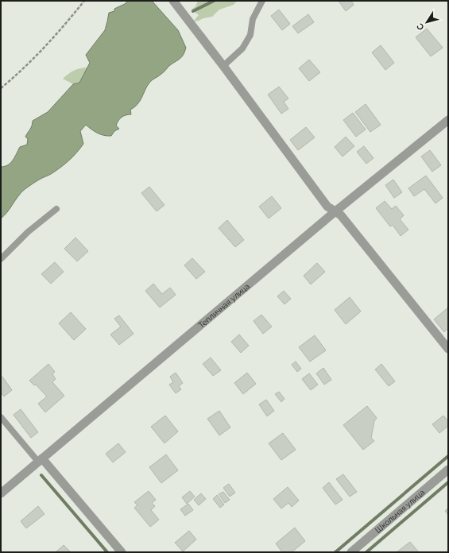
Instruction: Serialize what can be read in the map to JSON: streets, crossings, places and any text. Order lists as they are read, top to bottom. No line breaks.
{"streets":{"street":["Тепличная улица","Школьная улица"]},"north":"bottom left"}
